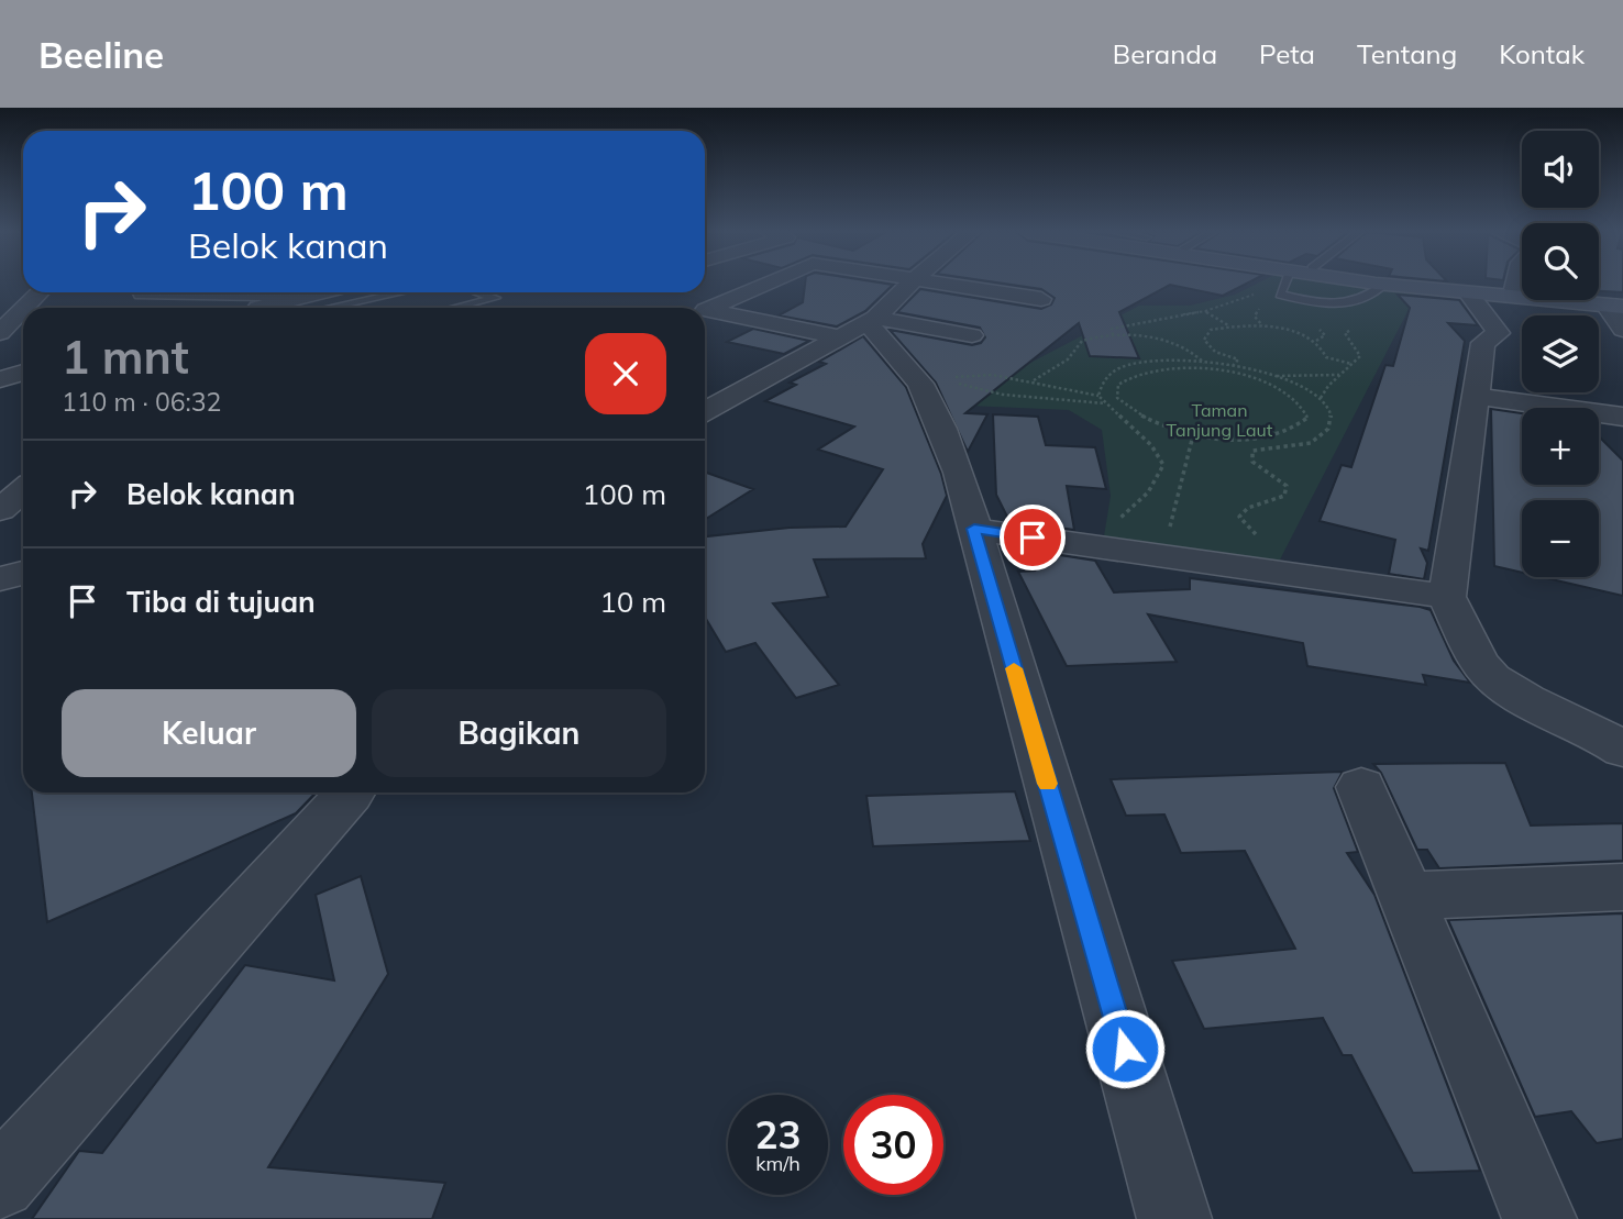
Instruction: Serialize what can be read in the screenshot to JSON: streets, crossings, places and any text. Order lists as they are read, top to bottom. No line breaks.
{"parks":["Taman Tanjung Laut"],"page":{"header":"Beeline","nav":["Beranda","Peta","Tentang","Kontak"],"map_buttons":["+","−"],"turn":["100 m","Belok kanan"],"heading":["1 mnt","110 m · 06:32"],"list":[{"name":"Belok kanan","value":"100 m"},{"name":"Tiba di tujuan","value":"10 m"}],"buttons":["Keluar","Bagikan"],"speed":"23 km/h","limit":"30"}}
